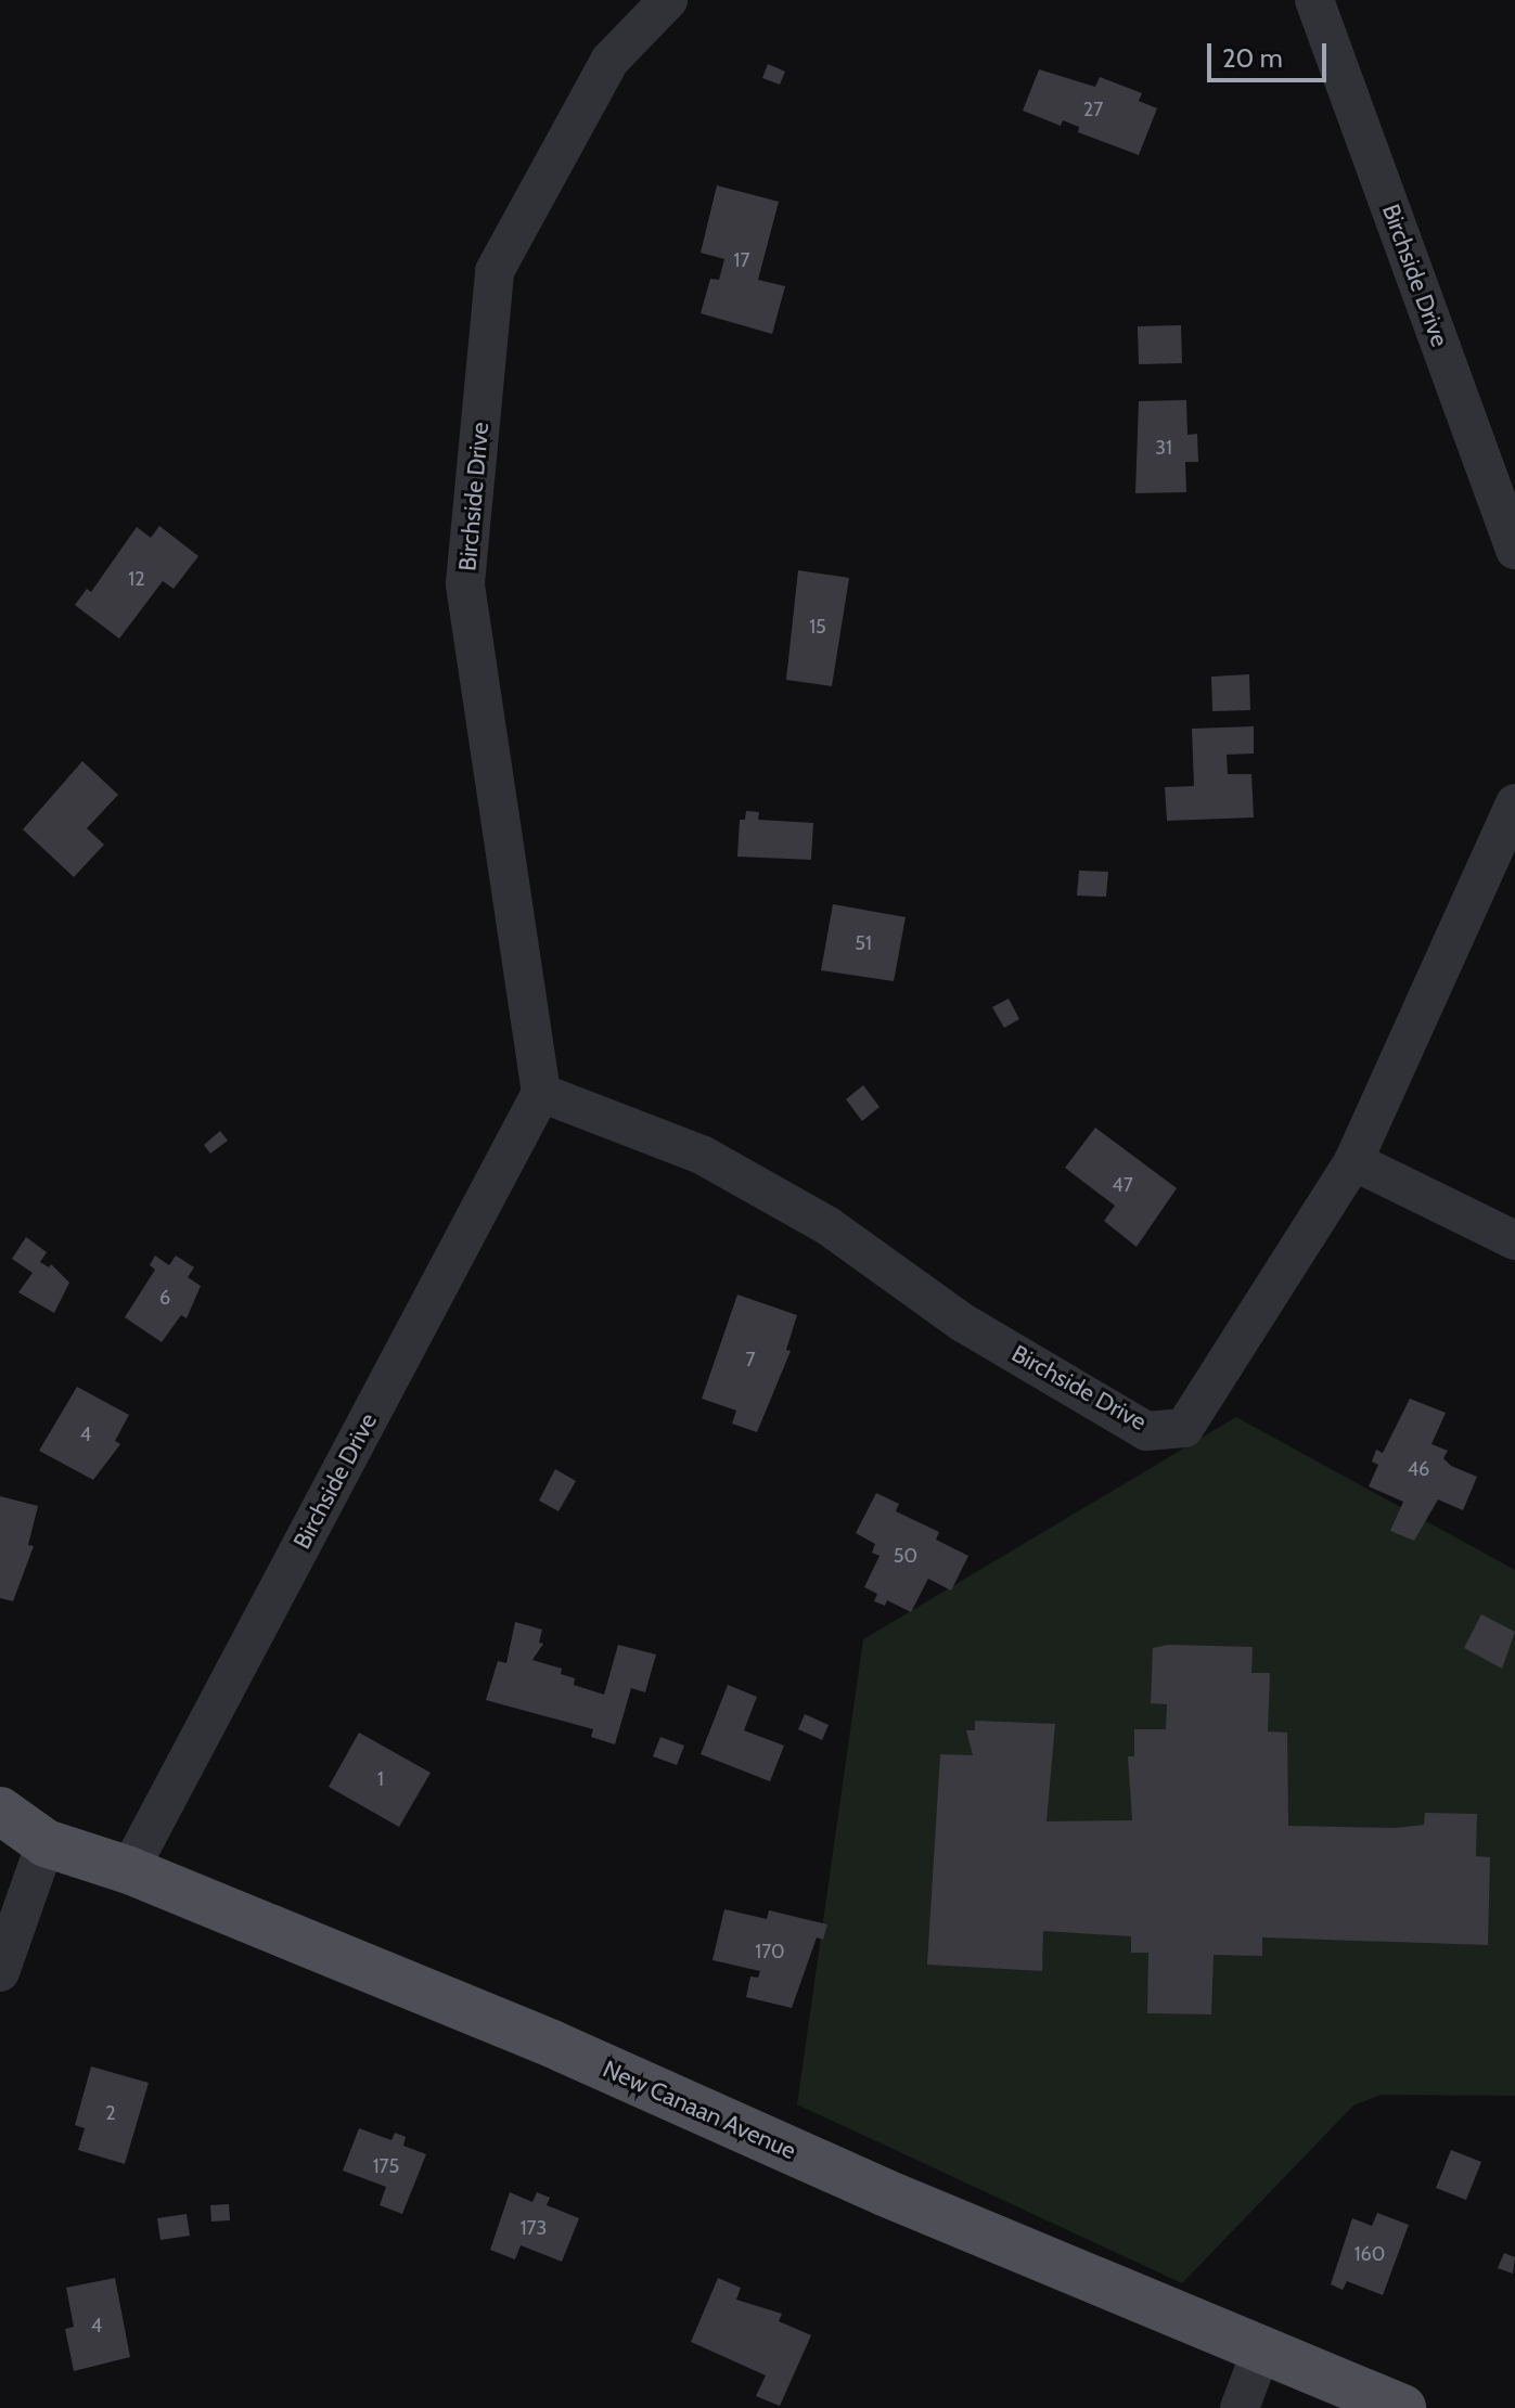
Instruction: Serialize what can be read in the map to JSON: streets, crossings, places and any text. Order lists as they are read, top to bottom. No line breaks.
{"streets":{"main road":["New Canaan Avenue"],"street":["Birchside Drive"]},"crossings":[["Birchside Drive","New Canaan Avenue"]],"house_numbers":["27","17","31","12","15","51","47","6","7","4","46","50","1","170","2","175","173","160","4"],"scale_bar":"20 m"}
